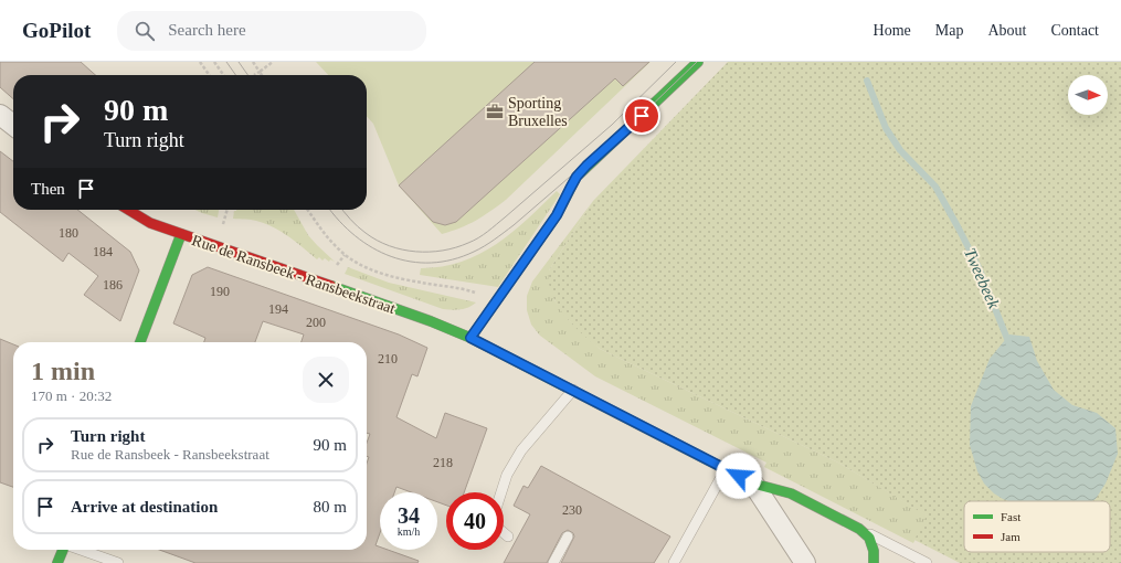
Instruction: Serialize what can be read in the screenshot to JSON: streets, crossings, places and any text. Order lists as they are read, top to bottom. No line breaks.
{"streets":{"street":["Rue de Ransbeek - Ransbeekstraat"]},"water":["Tweebeek"],"places":{"office":["Sporting Bruxelles"]},"house_numbers":["180","184","186","190","194","200","210","218","230"],"legend":["Fast","Jam"],"north":"right","page":{"header":"GoPilot","search":"Search here","nav":["Home","Map","About","Contact"],"turn":["90 m","Turn right"],"then":"Then","heading":["1 min","170 m · 20:32"],"list":[{"name":"Turn right","note":"Rue de Ransbeek - Ransbeekstraat","value":"90 m"},{"name":"Arrive at destination","value":"80 m"}],"speed":"34 km/h","limit":"40"}}
